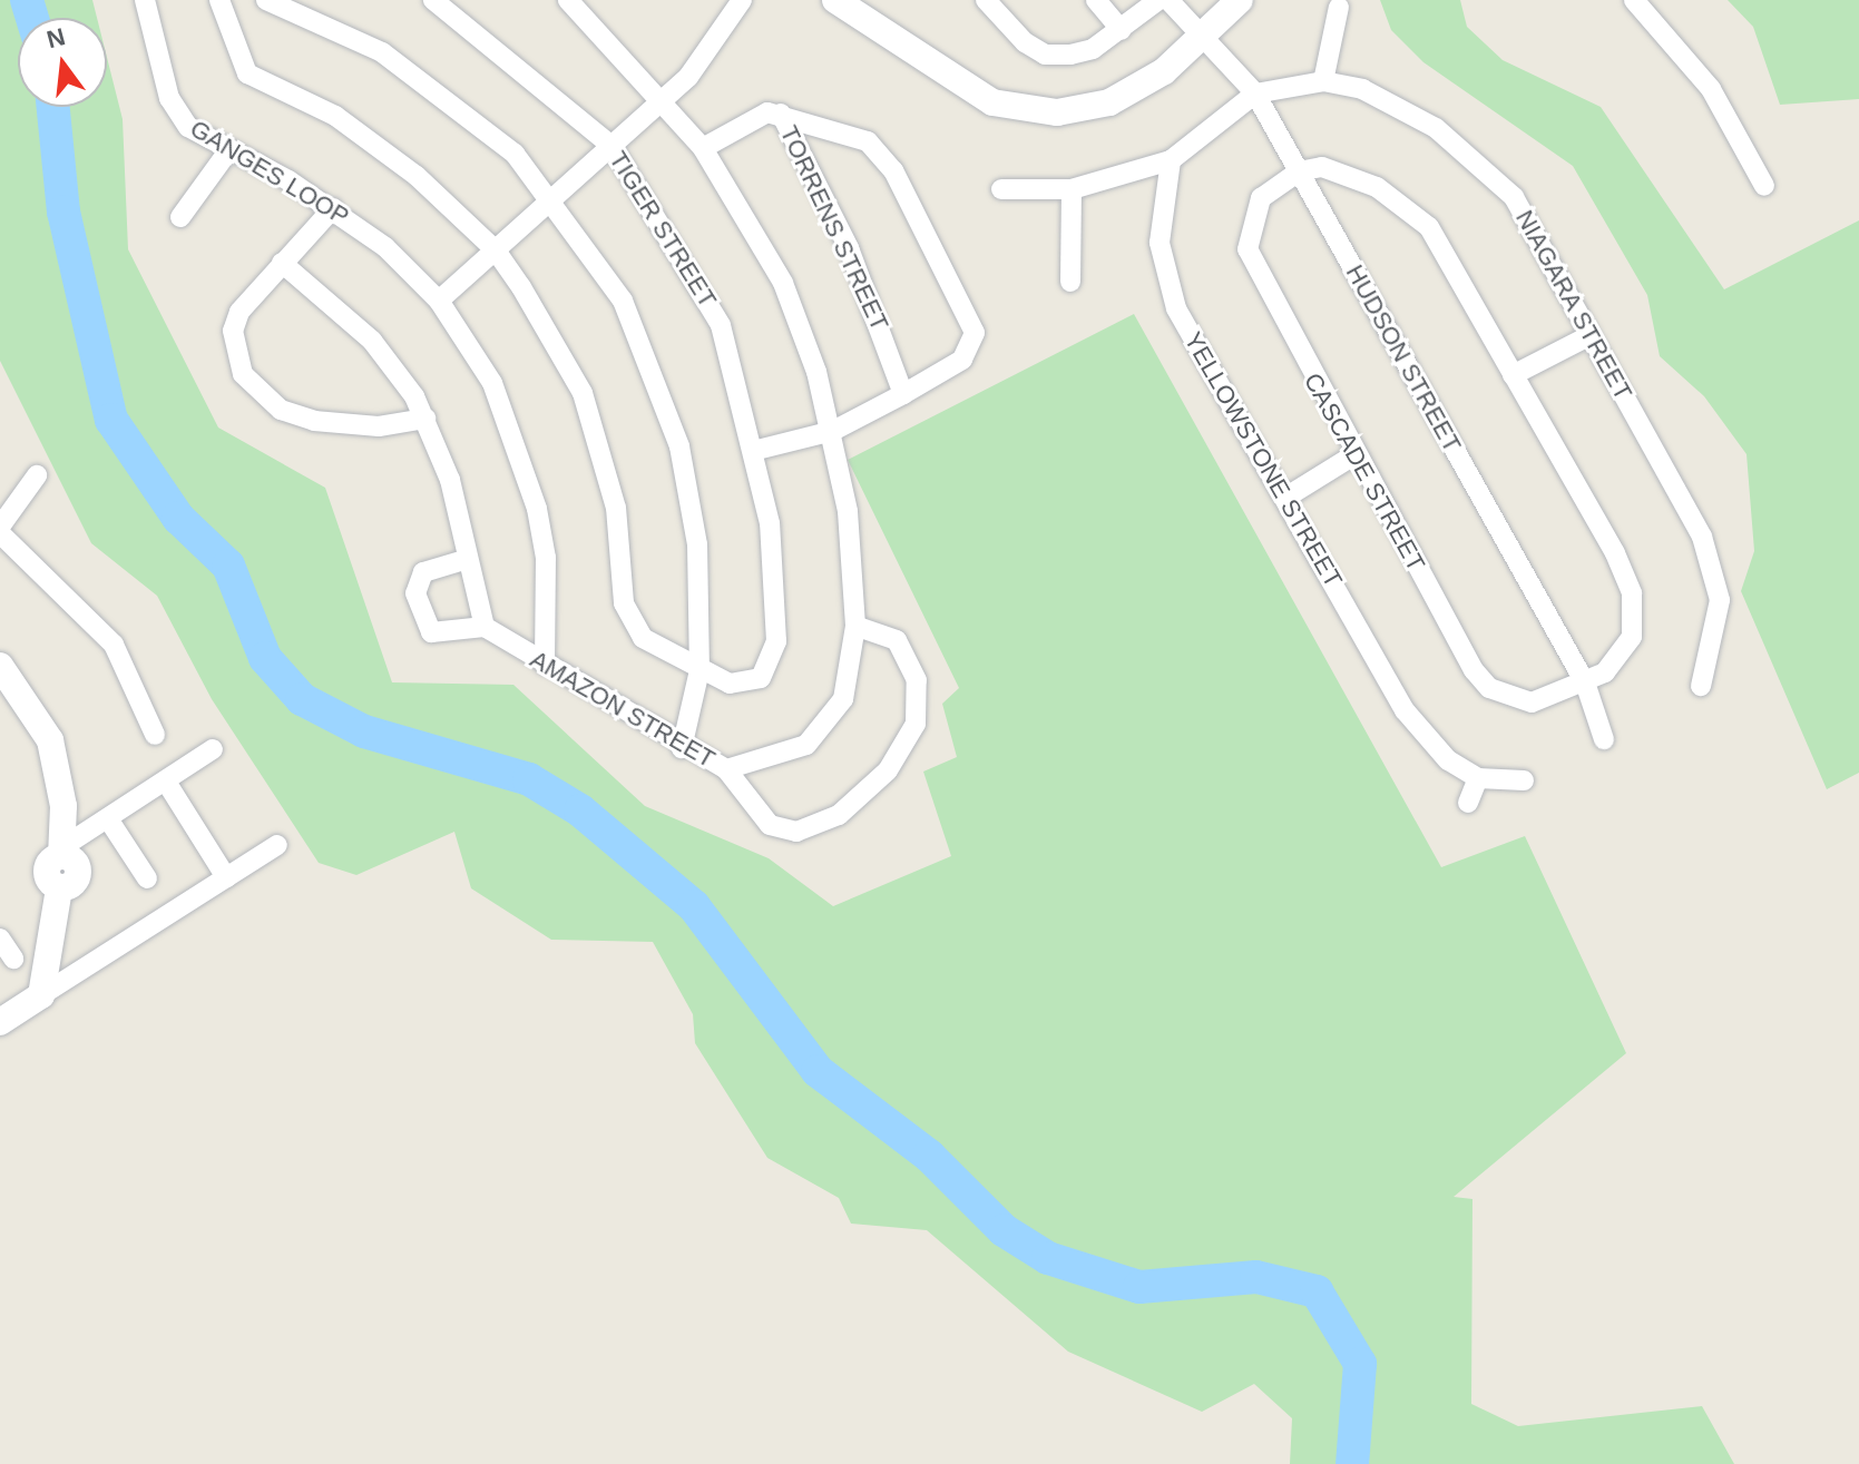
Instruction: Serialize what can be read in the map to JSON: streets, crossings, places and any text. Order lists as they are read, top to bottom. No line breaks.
{"streets":{"street":["GANGES LOOP","TORRENS STREET","TIGER STREET","NIAGARA STREET","HUDSON STREET","YELLOWSTONE STREET","CASCADE STREET","AMAZON STREET"]},"crossings":[["GANGES LOOP","AMAZON STREET"],["NIAGARA STREET","HUDSON STREET"],["HUDSON STREET","CASCADE STREET"]],"north":"top"}
